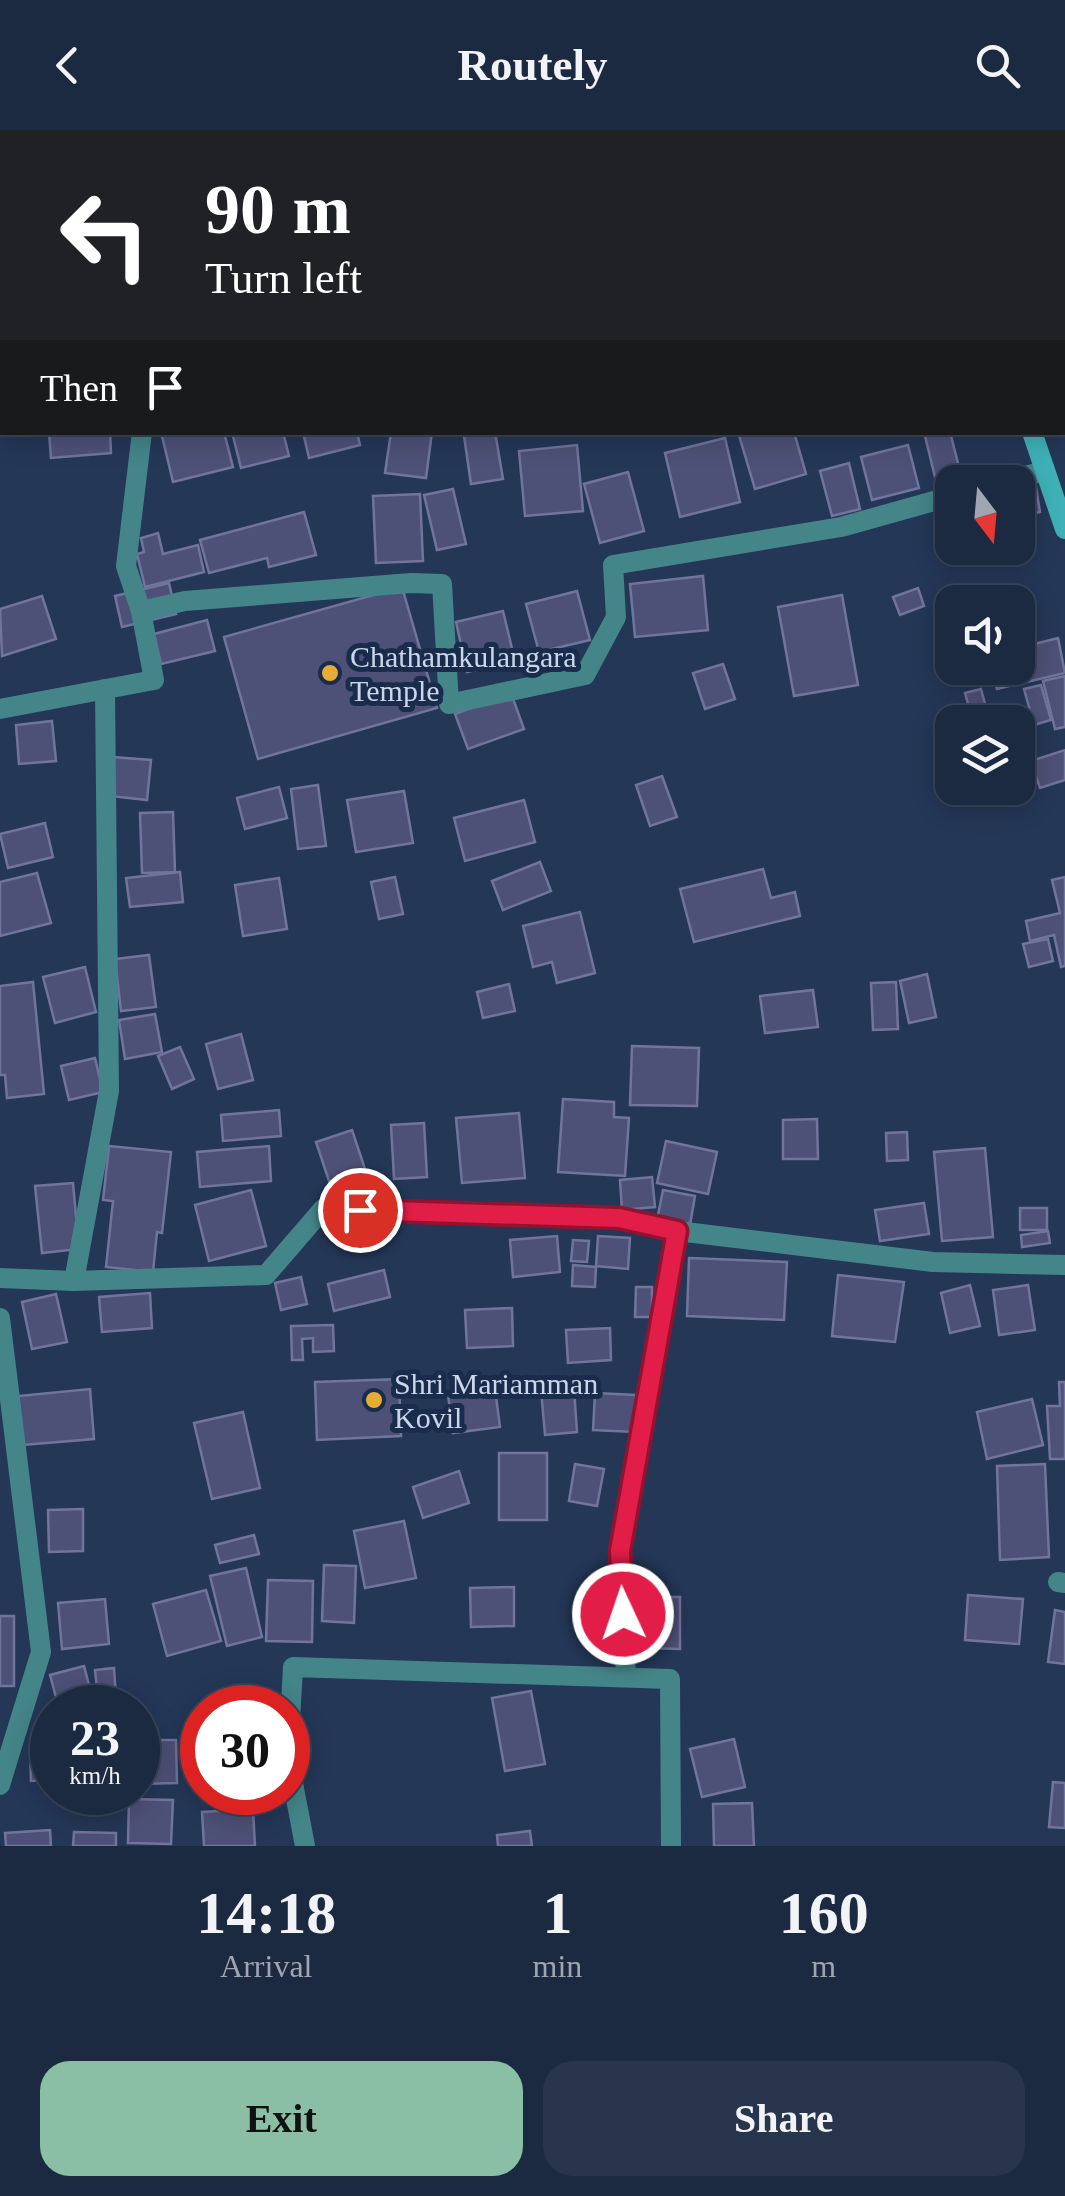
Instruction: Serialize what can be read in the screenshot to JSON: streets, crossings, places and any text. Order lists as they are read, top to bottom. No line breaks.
{"places":["Chathamkulangara Temple","Shri Mariamman Kovil"],"north":"bottom","page":{"header":"Routely","turn":["90 m","Turn left"],"then":"Then","speed":"23 km/h","limit":"30","eta":["14:18","Arrival","1","min","160","m"],"buttons":["Exit","Share"]}}
